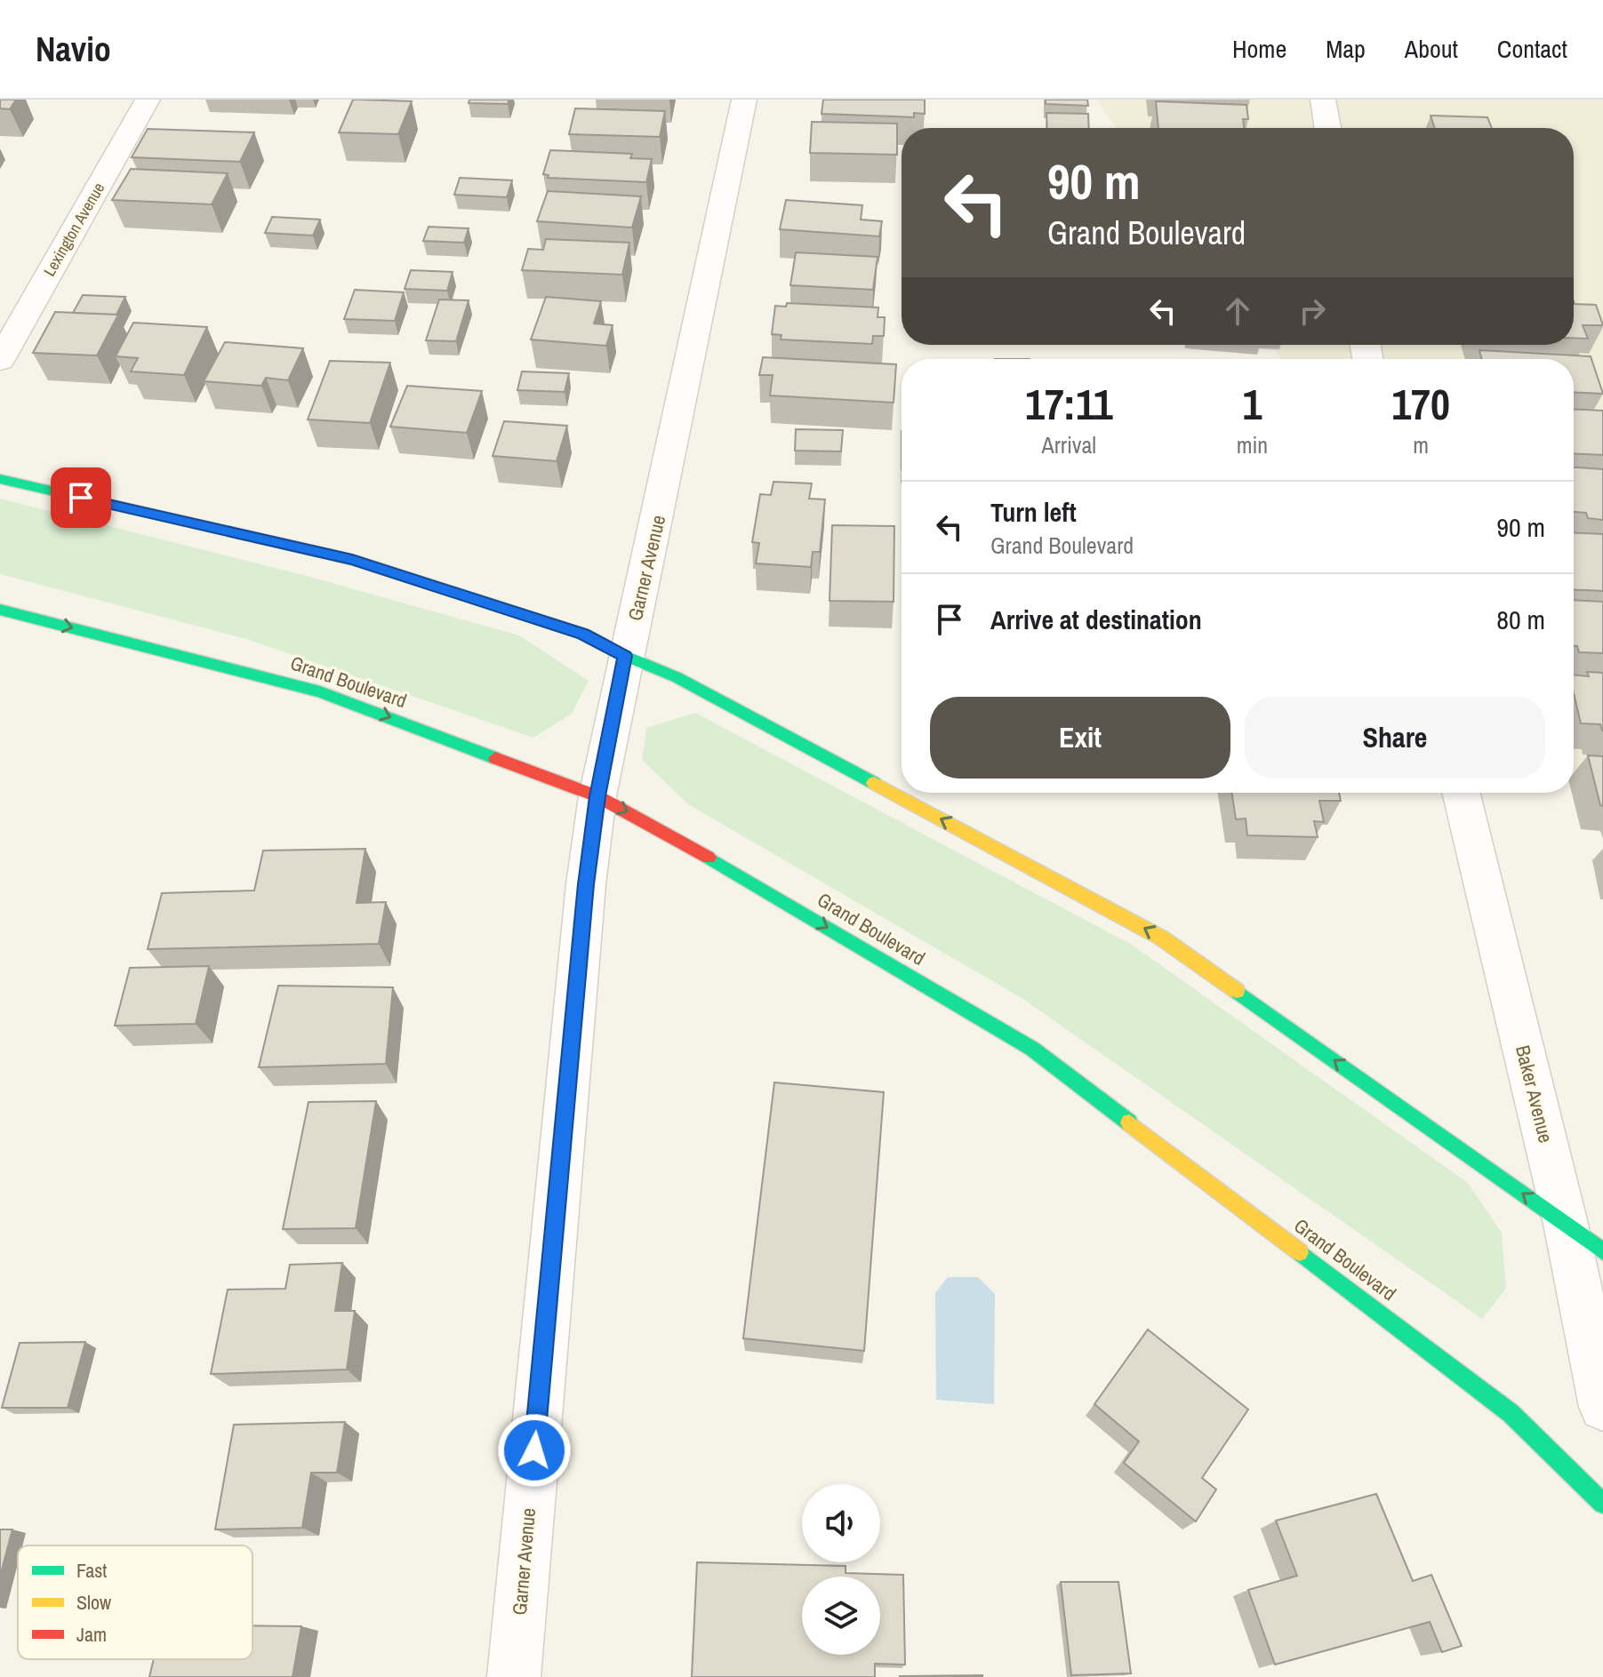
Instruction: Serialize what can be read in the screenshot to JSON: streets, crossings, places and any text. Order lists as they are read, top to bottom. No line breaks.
{"streets":{"street":["Lexington Avenue","Garner Avenue","Grand Boulevard","Baker Avenue"]},"crossings":[["Garner Avenue","Grand Boulevard"]],"legend":["Fast","Slow","Jam"],"page":{"header":"Navio","nav":["Home","Map","About","Contact"],"turn":["90 m","Grand Boulevard"],"eta":["17:11","Arrival","1","min","170","m"],"list":[{"name":"Turn left","note":"Grand Boulevard","value":"90 m"},{"name":"Arrive at destination","value":"80 m"}],"buttons":["Exit","Share"]}}
